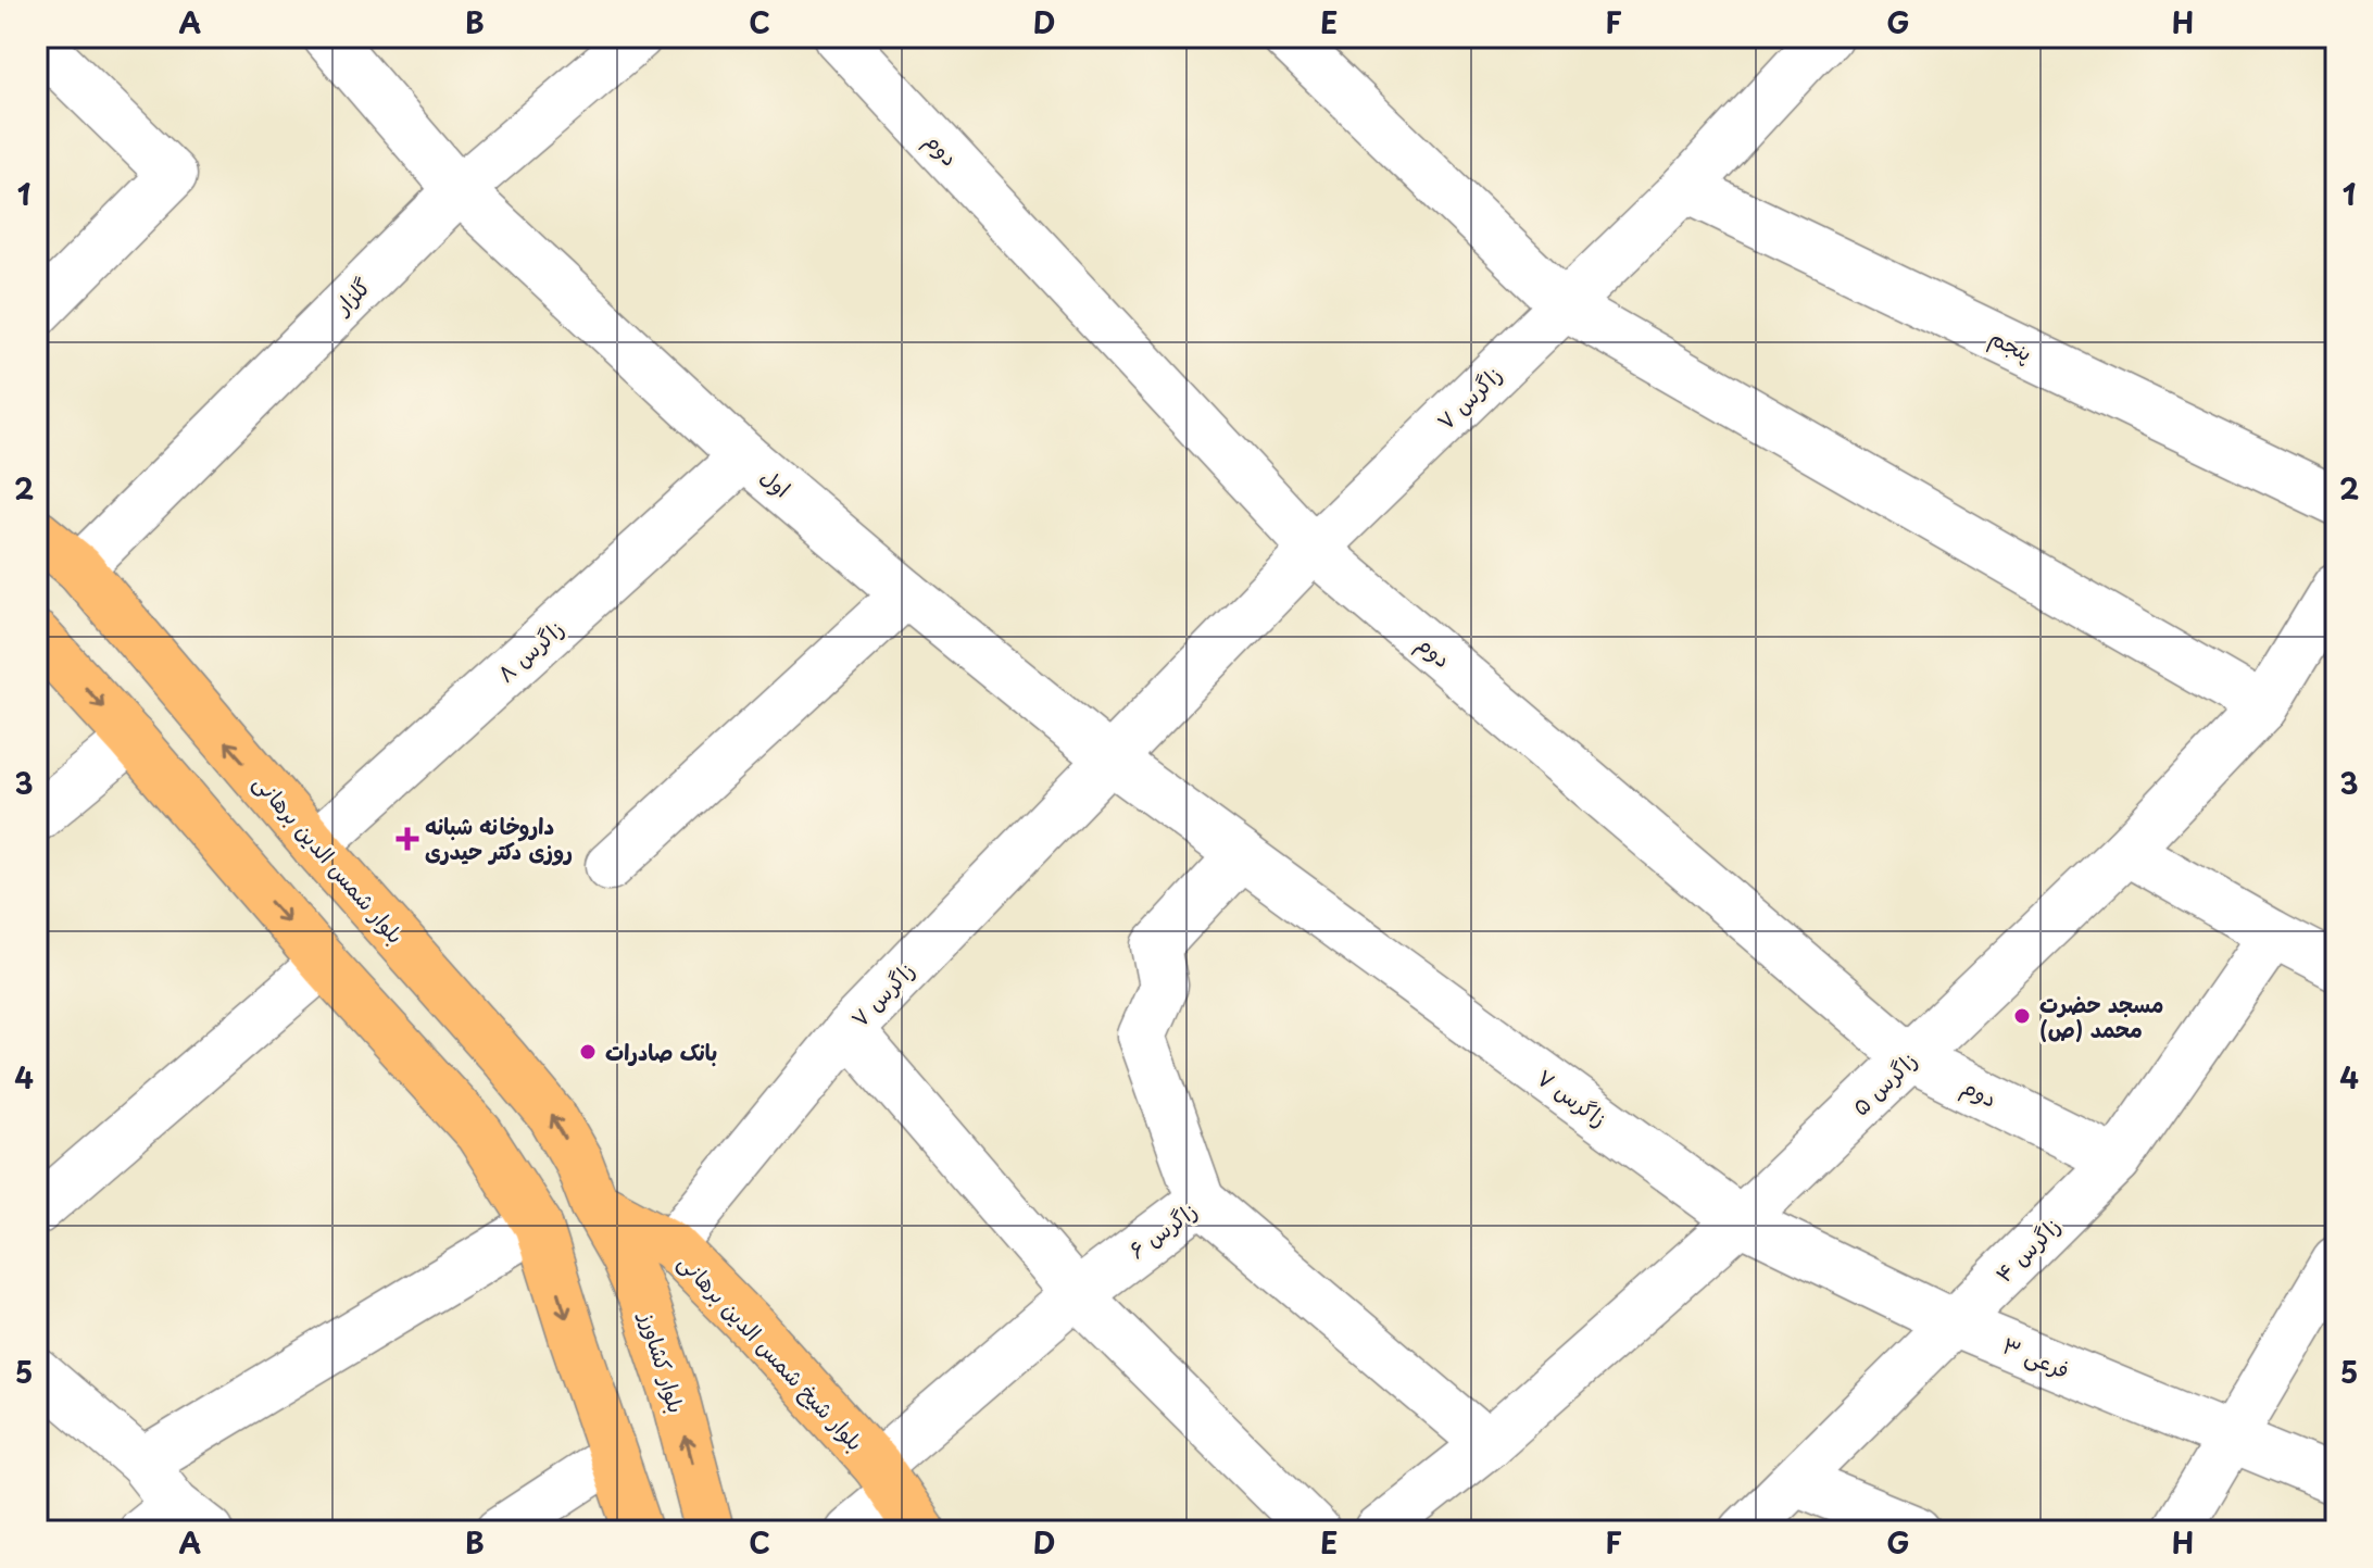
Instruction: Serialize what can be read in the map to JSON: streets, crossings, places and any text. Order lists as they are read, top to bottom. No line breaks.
{"streets":{"main road":["بلوار شمس الدین برهانی","بلوار شیخ شمس الدین برهانی","بلوار کشاورز"],"street":["دوم","گلزار","پنجم","زاگرس ۷","اول","زاگرس ۸","زاگرس ۵","زاگرس ۶","۴ زاگرس","فرعی ۳"]},"crossings":[["دوم","زاگرس ۷"],["دوم","زاگرس ۵"],["دوم","۴ زاگرس"],["گلزار","اول"],["گلزار","بلوار شمس الدین برهانی"],["پنجم","زاگرس ۷"],["زاگرس ۷","اول"],["زاگرس ۷","زاگرس ۵"],["زاگرس ۷","بلوار شیخ شمس الدین برهانی"],["زاگرس ۷","فرعی ۳"],["اول","زاگرس ۸"],["زاگرس ۸","بلوار شمس الدین برهانی"],["بلوار شمس الدین برهانی","بلوار شیخ شمس الدین برهانی"],["بلوار شمس الدین برهانی","بلوار کشاورز"],["زاگرس ۵","زاگرس ۶"],["زاگرس ۵","فرعی ۳"],["زاگرس ۶","بلوار شیخ شمس الدین برهانی"],["۴ زاگرس","فرعی ۳"],["بلوار شیخ شمس الدین برهانی","بلوار کشاورز"]],"places":{"health":["داروخانه شبانه روزی دکتر حیدری"],"other":["مسجد حضرت محمد (ص)","بانک صادرات"]},"grid":{"columns":["A","B","C","D","E","F","G","H"],"rows":["1","2","3","4","5"]}}
